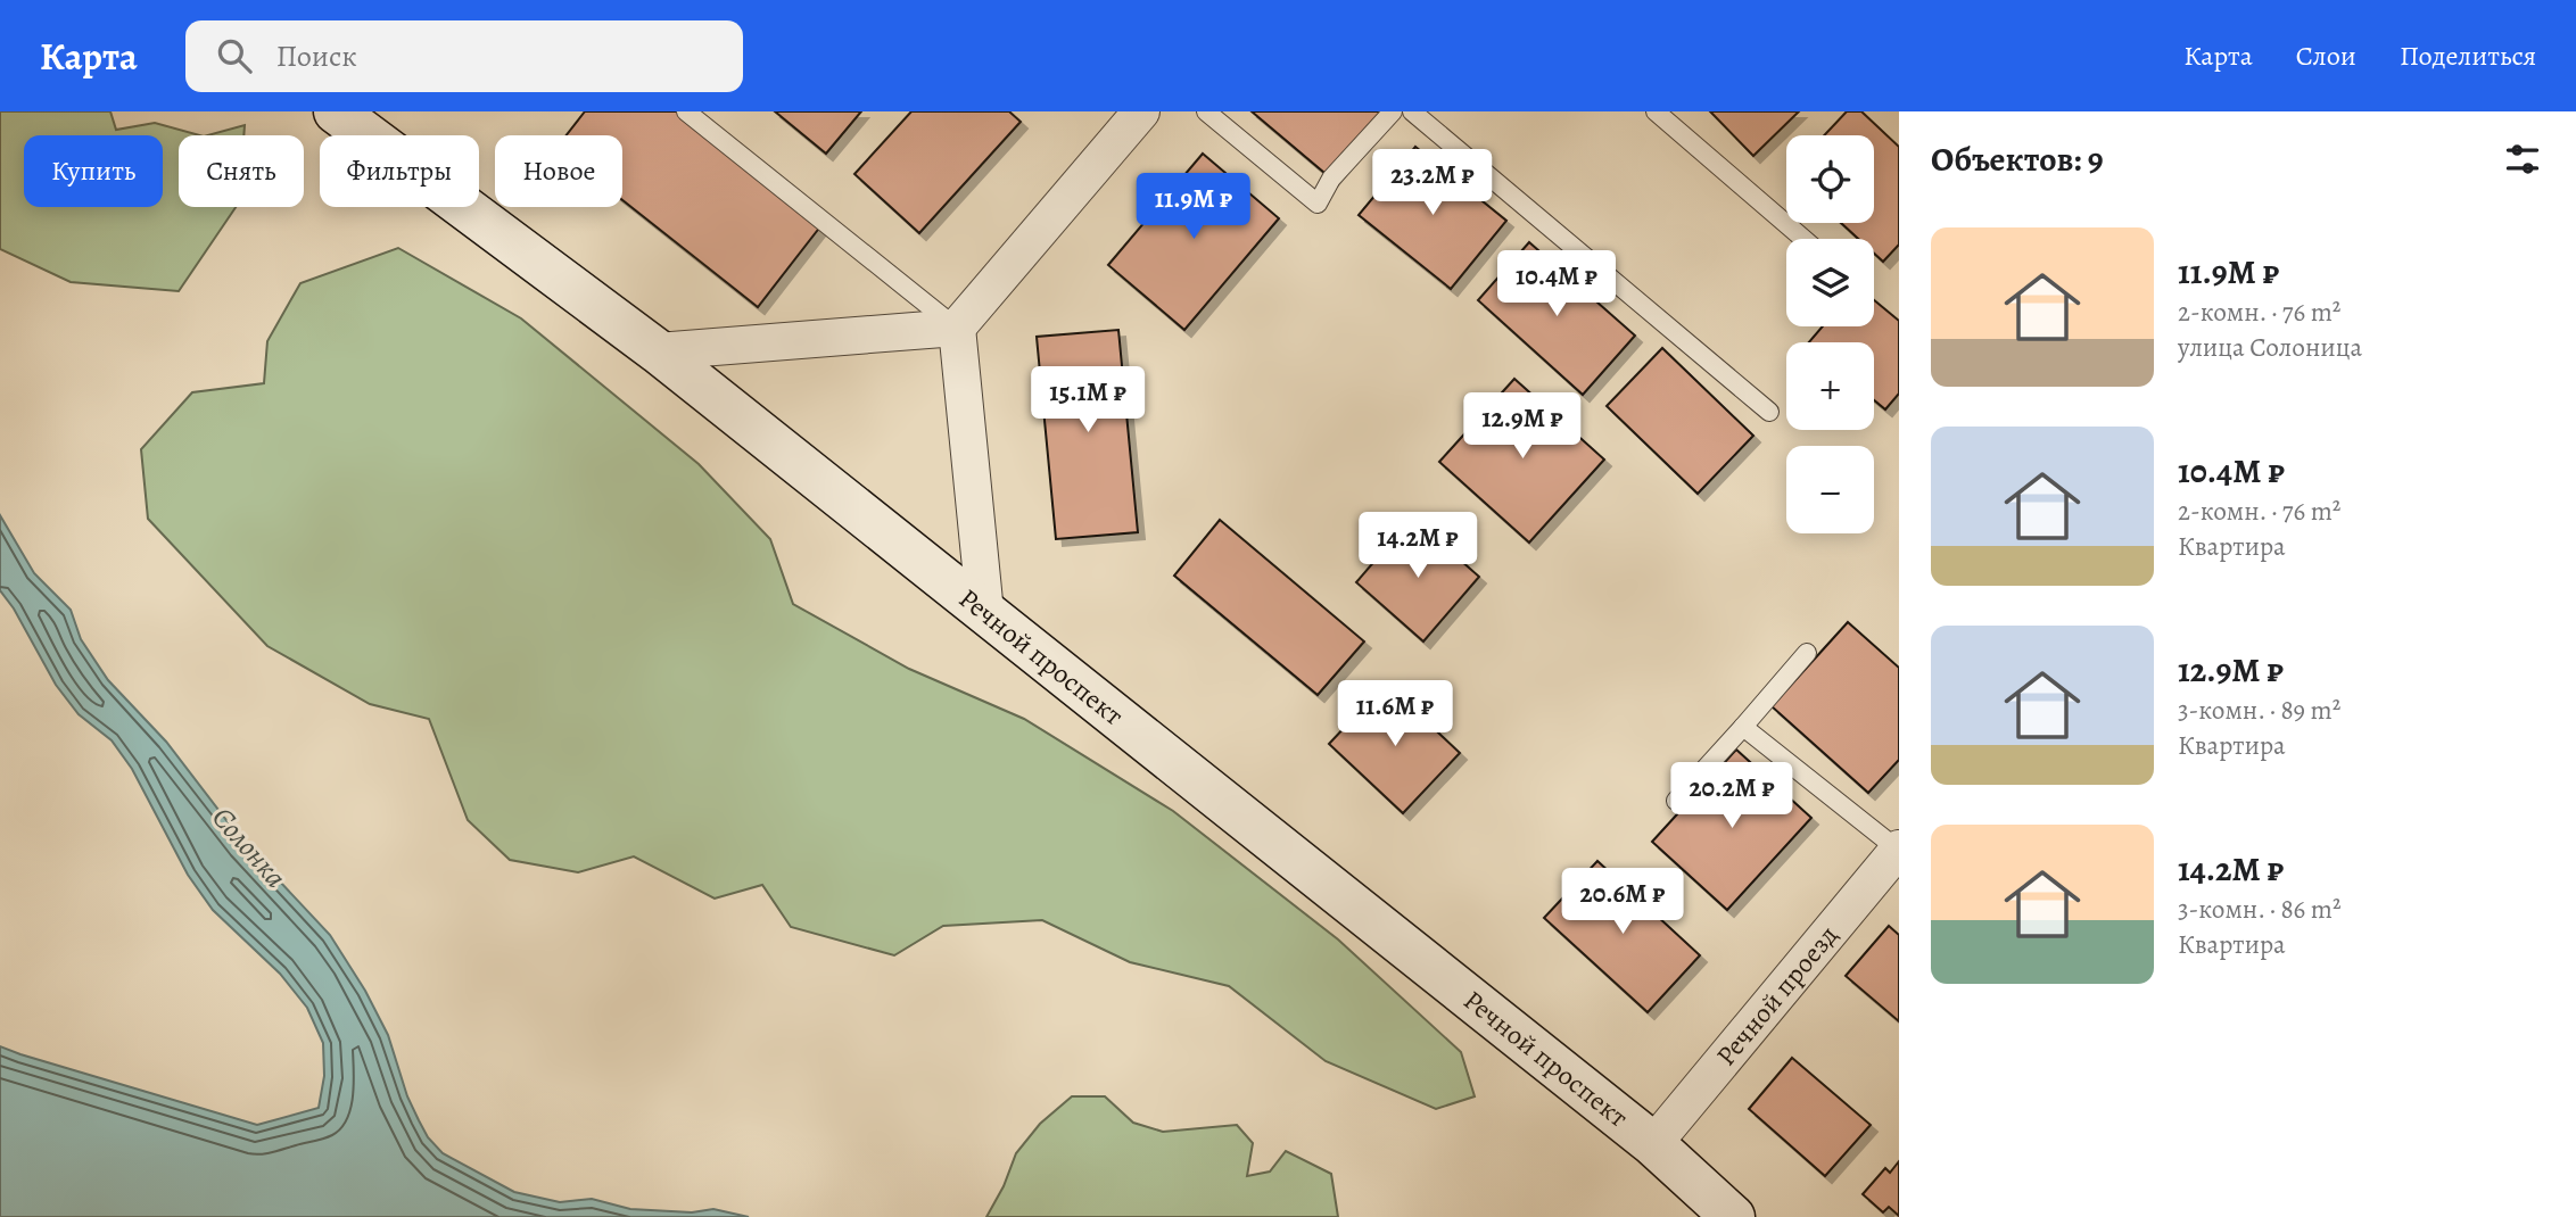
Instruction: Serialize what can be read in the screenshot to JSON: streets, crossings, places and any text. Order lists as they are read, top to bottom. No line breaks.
{"streets":{"street":["Речной проспект","Речной проезд"]},"crossings":[["Речной проспект","Речной проезд"]],"water":["Солонка"],"page":{"header":"Карта","search":"Поиск","nav":["Карта","Слои","Поделиться"],"heading":"Объектов: 9","map_buttons":["+","−"],"chip":["Купить","Снять","Фильтры","Новое"],"price":["23.2M ₽","11.9M ₽","10.4M ₽","15.1M ₽","12.9M ₽","14.2M ₽","11.6M ₽","20.2M ₽","20.6M ₽"],"list":[{"name":"11.9M ₽","note":"2-комн. · 76 m² · улица Солоница"},{"name":"10.4M ₽","note":"2-комн. · 76 m² · Квартира"},{"name":"12.9M ₽","note":"3-комн. · 89 m² · Квартира"},{"name":"14.2M ₽","note":"3-комн. · 86 m² · Квартира"}]}}
